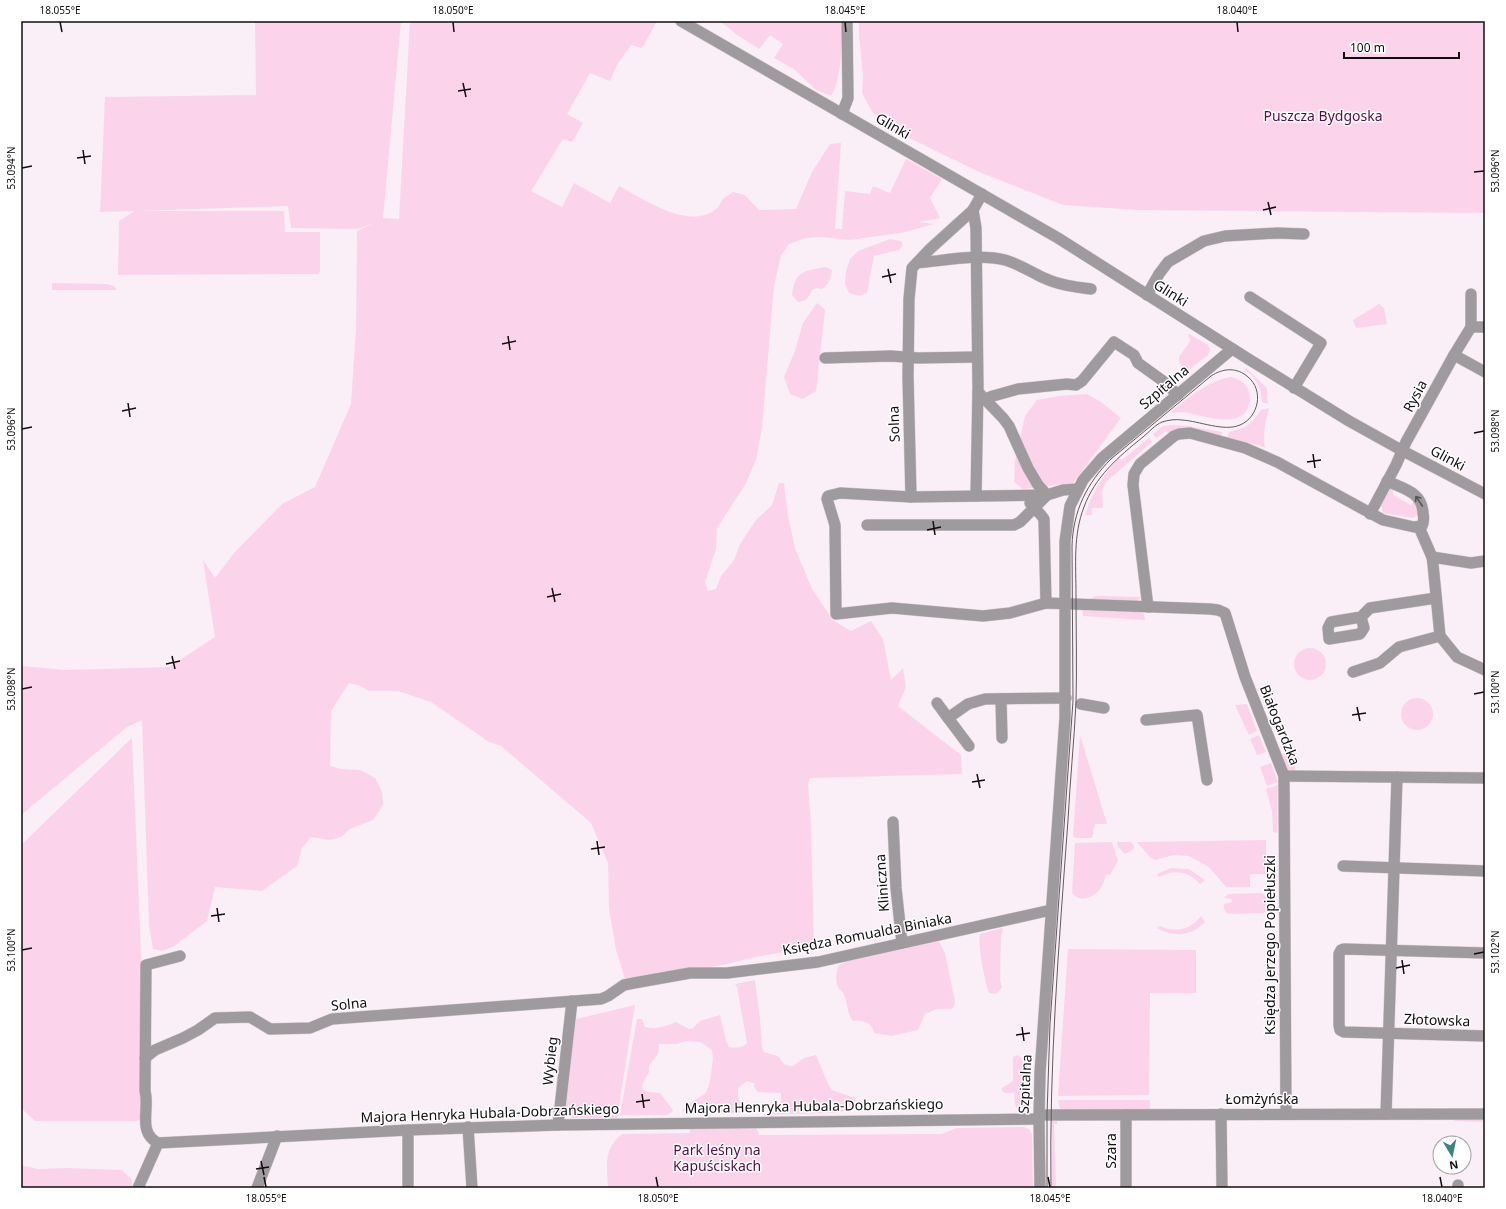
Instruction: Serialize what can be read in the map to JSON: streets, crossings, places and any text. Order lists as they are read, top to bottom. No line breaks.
{"streets":{"street":["Glinki","Szpitalna","Rysia","Solna","Białogardzka","Kliniczna","Księdza Romualda Biniaka","Księdza Jerzego Popiełuszki","Złotowska","Wybieg","Łomżyńska","Majora Henryka Hubala-Dobrzańskiego","Szara"]},"crossings":[["Glinki","Szpitalna"],["Glinki","Rysia"],["Glinki","Solna"],["Szpitalna","Białogardzka"],["Szpitalna","Księdza Romualda Biniaka"],["Szpitalna","Łomżyńska"],["Szpitalna","Majora Henryka Hubala-Dobrzańskiego"],["Solna","Białogardzka"],["Solna","Księdza Romualda Biniaka"],["Solna","Wybieg"],["Białogardzka","Księdza Jerzego Popiełuszki"],["Kliniczna","Księdza Romualda Biniaka"],["Księdza Romualda Biniaka","Wybieg"],["Księdza Jerzego Popiełuszki","Łomżyńska"],["Wybieg","Majora Henryka Hubala-Dobrzańskiego"],["Łomżyńska","Majora Henryka Hubala-Dobrzańskiego"],["Łomżyńska","Szara"]],"parks":["Puszcza Bydgoska","Park leśny na Kapuściskach"],"scale_bar":"100 m","north":"bottom","coordinates":["18.055°E","18.050°E","18.045°E","18.040°E","53.094°N","53.096°N","53.098°N","53.100°N","53.102°N"]}
